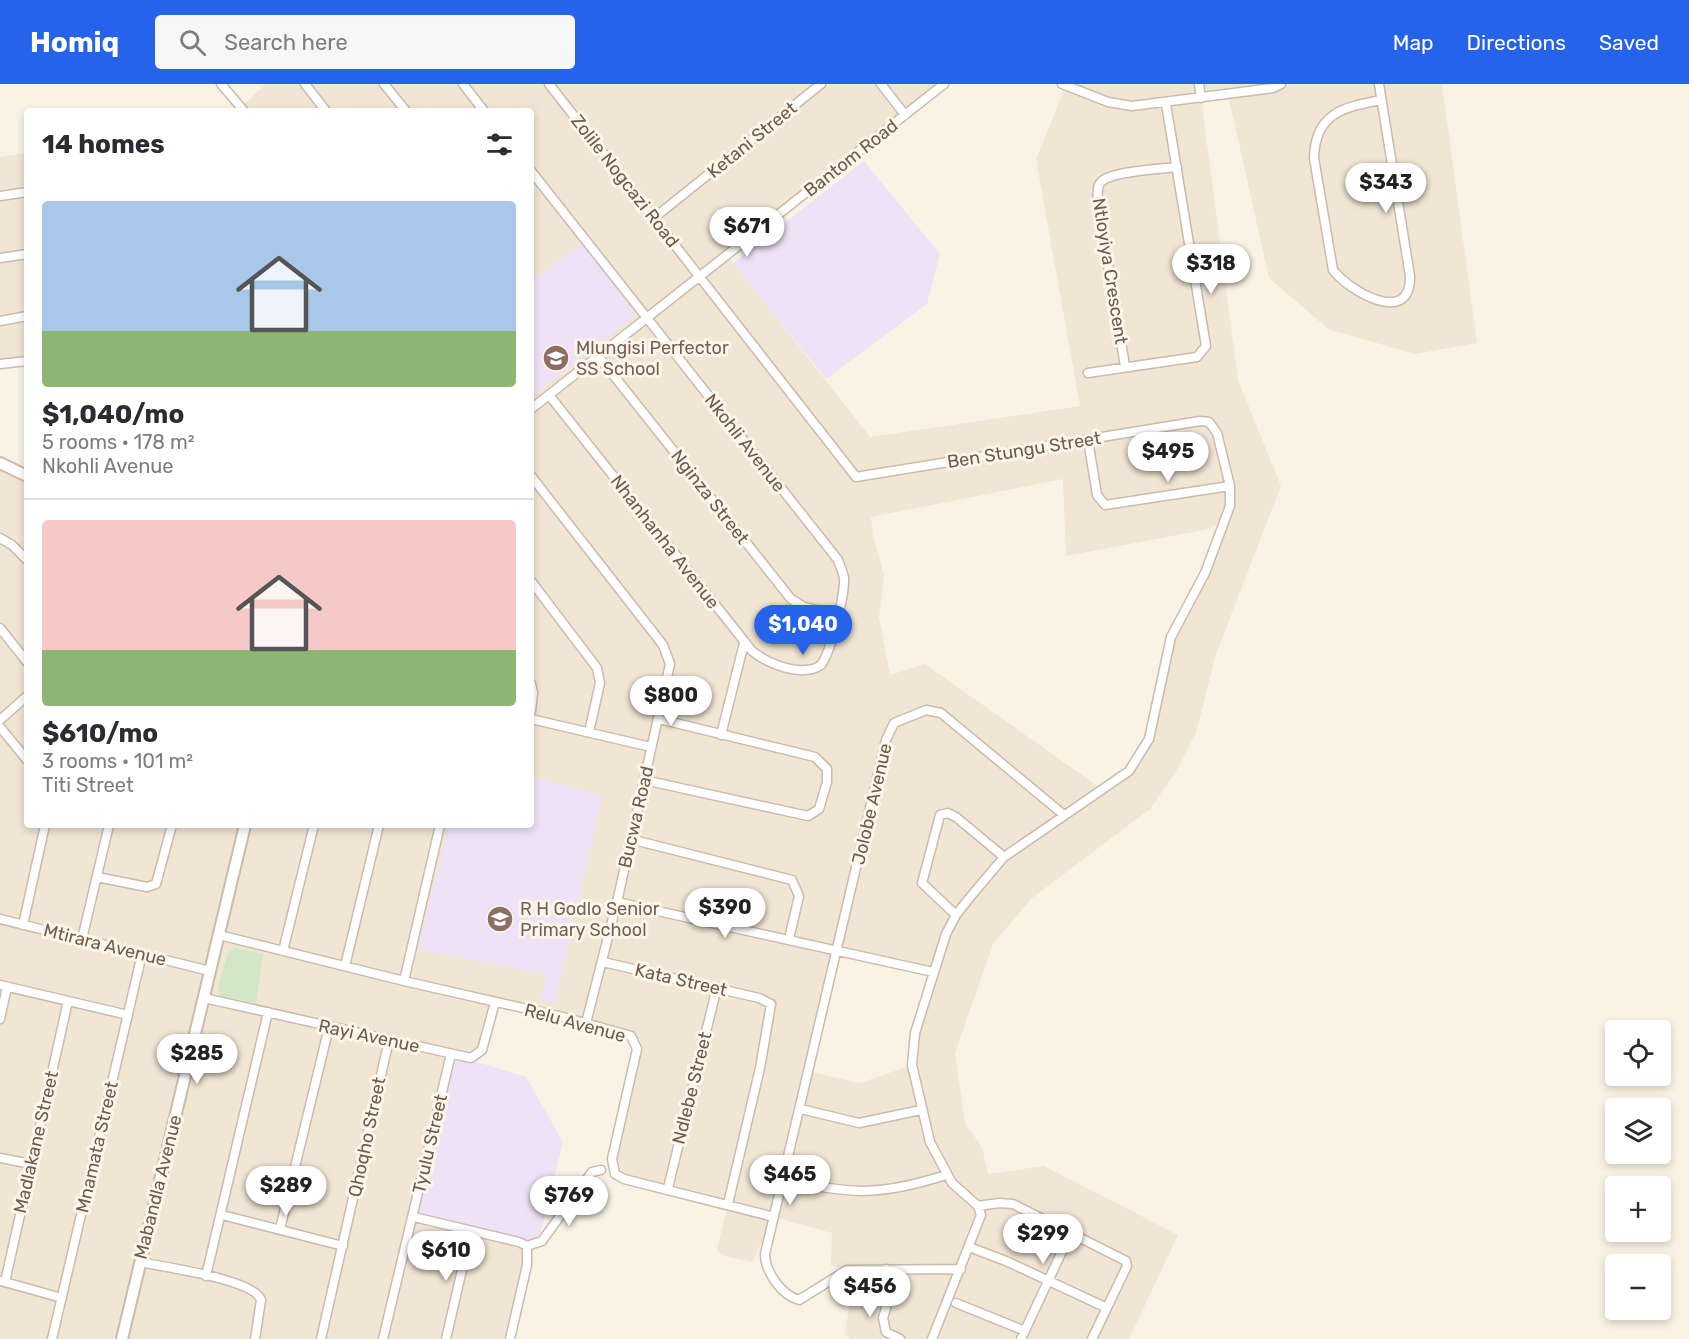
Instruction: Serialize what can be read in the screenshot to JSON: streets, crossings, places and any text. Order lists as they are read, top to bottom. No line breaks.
{"streets":{"street":["Ketani Street","Bantom Road","Zolile Nogcazi Road","Ntloyiya Crescent","Nkohli Avenue","Ben Stungu Street","Nginza Street","Nhanhanha Avenue","Jolobe Avenue","Bucwa Road","Mtirara Avenue","Kata Street","Relu Avenue","Rayi Avenue","Ndlebe Street","Qhoqho Street","Madlakane Street","Tyulu Street","Mnamata Street","Mabandla Avenue"]},"crossings":[["Ketani Street","Zolile Nogcazi Road"],["Bantom Road","Zolile Nogcazi Road"],["Bantom Road","Nkohli Avenue"],["Bantom Road","Ben Stungu Street"],["Bantom Road","Nginza Street"],["Bantom Road","Nhanhanha Avenue"],["Zolile Nogcazi Road","Ben Stungu Street"],["Nkohli Avenue","Nginza Street"],["Nkohli Avenue","Nhanhanha Avenue"],["Ben Stungu Street","Jolobe Avenue"],["Bucwa Road","Kata Street"],["Bucwa Road","Relu Avenue"],["Mtirara Avenue","Mnamata Street"],["Mtirara Avenue","Mabandla Avenue"],["Kata Street","Relu Avenue"],["Kata Street","Ndlebe Street"],["Relu Avenue","Rayi Avenue"],["Relu Avenue","Ndlebe Street"],["Relu Avenue","Mabandla Avenue"],["Rayi Avenue","Qhoqho Street"],["Rayi Avenue","Tyulu Street"],["Rayi Avenue","Mabandla Avenue"]],"places":{"school or university":["Mlungisi Perfector SS School","R H Godlo Senior Primary School"]},"page":{"header":"Homiq","search":"Search here","nav":["Map","Directions","Saved"],"heading":"14 homes","price":["$343","$671","$318","$495","$1,040","$800","$390","$285","$465","$289","$769","$299","$610","$456"],"list":[{"name":"$1,040/mo","note":"5 rooms · 178 m² · Nkohli Avenue"},{"name":"$610/mo","note":"3 rooms · 101 m² · Titi Street"}],"map_buttons":["+","−"]}}
